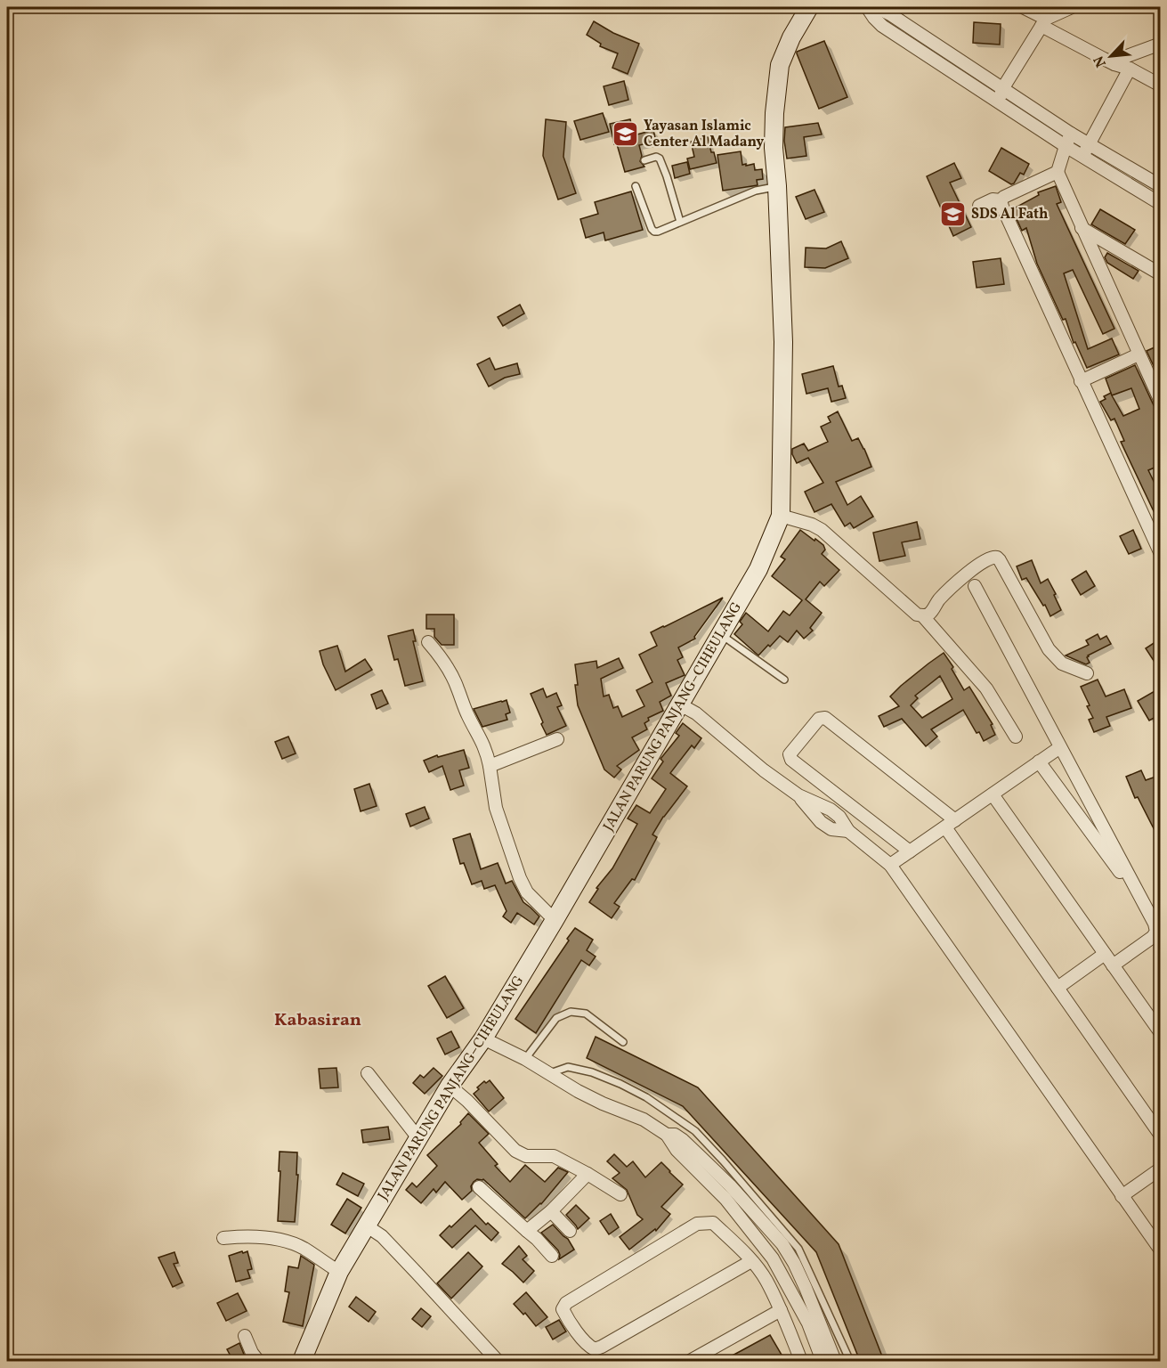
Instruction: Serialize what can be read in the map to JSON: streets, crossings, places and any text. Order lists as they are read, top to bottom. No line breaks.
{"streets":{"street":["JALAN PARUNG PANJANG–CIHEULANG"]},"districts":["Kabasiran"],"places":{"school or university":["Yayasan Islamic Center Al Madany","SDS Al Fath"]},"north":"bottom left"}
